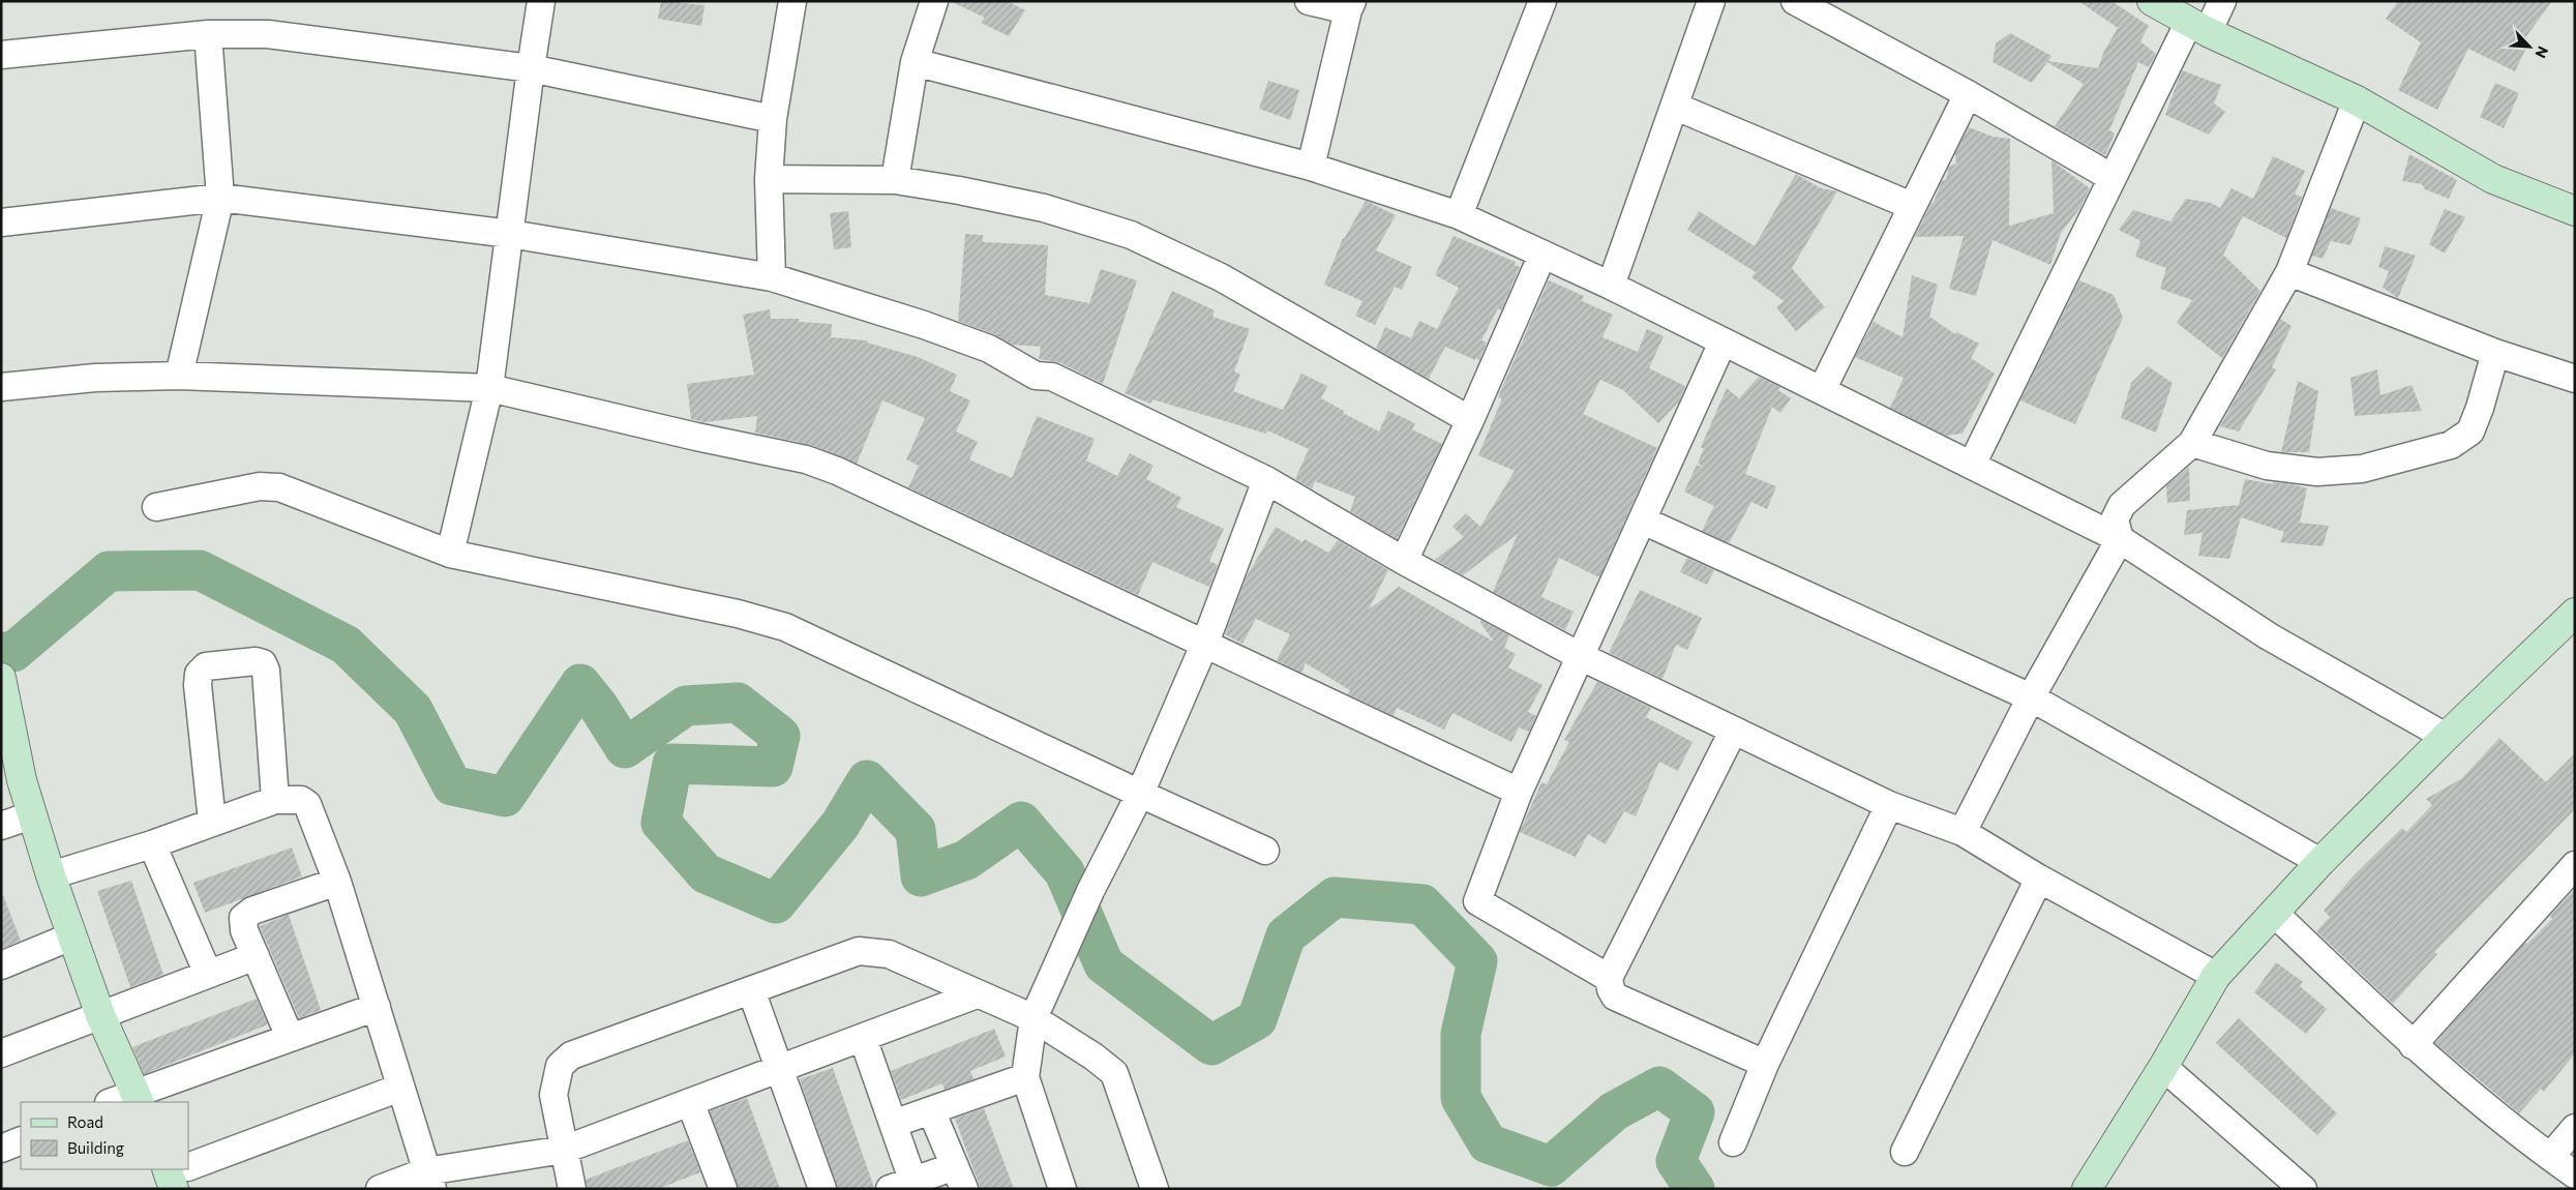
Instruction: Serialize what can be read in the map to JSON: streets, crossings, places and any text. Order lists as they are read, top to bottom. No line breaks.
{"legend":["Road","Building"],"north":"bottom right"}
